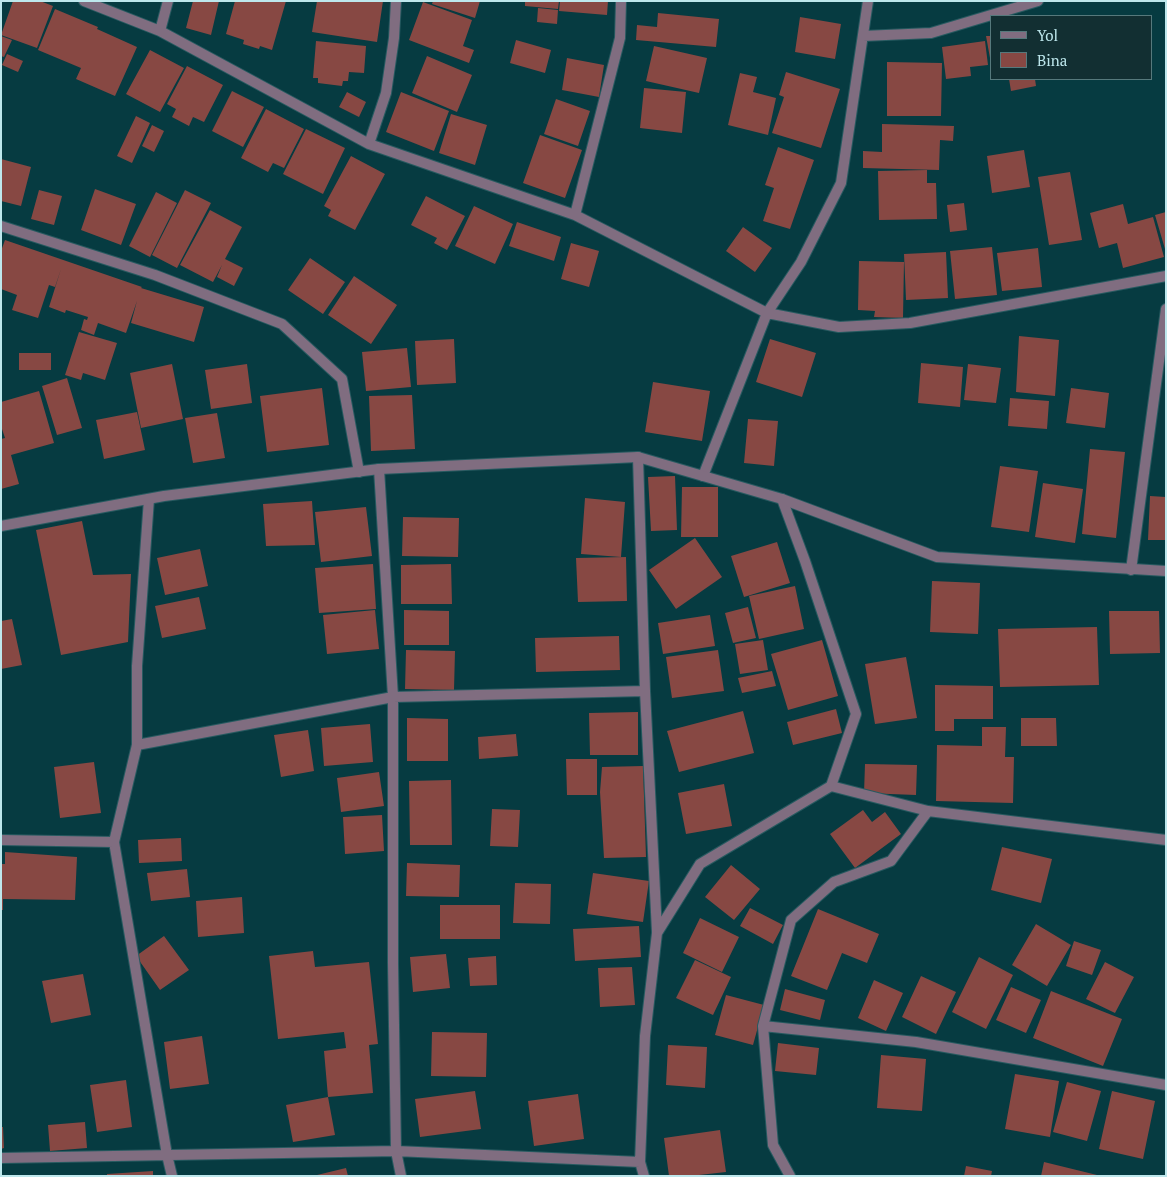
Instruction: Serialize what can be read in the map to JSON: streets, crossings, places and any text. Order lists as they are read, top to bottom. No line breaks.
{"legend":["Yol","Bina"]}
